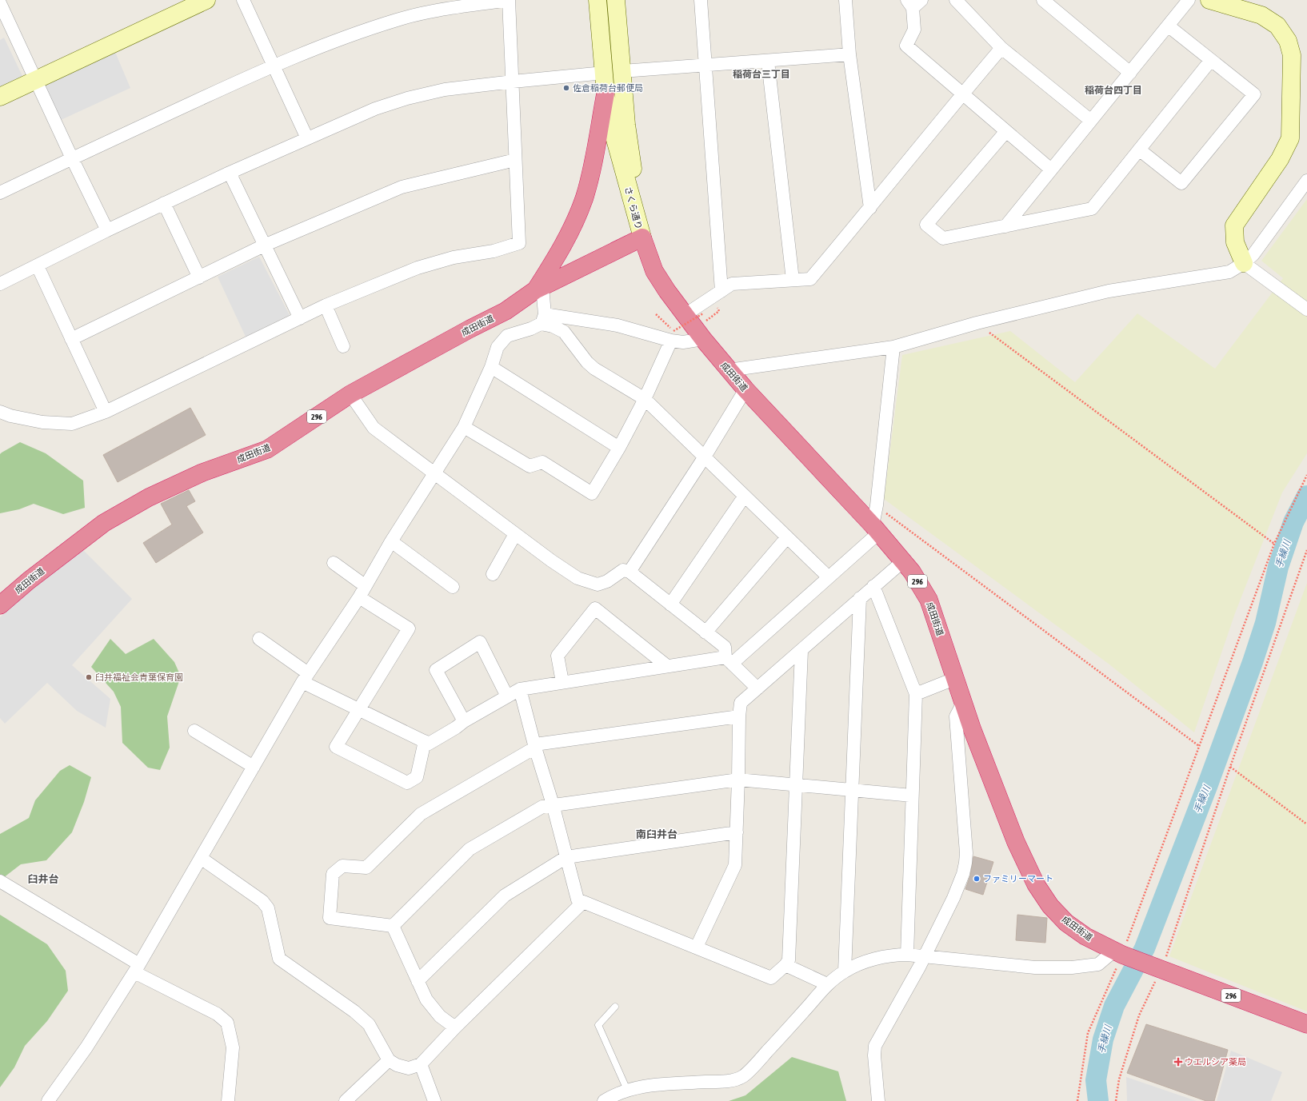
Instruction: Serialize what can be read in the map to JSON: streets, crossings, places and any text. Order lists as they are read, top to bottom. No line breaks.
{"streets":{"highway":["成田街道","296"],"street":["さくら通り"]},"crossings":[["さくら通り","成田街道"]],"districts":["稲荷台三丁目","稲荷台四丁目","南臼井台","臼井台"],"water":["手繰川"],"places":{"other":["佐倉稲荷台郵便局","臼井福祉会青葉保育園","ファミリーマート"],"health":["ウエルシア薬局"]}}
